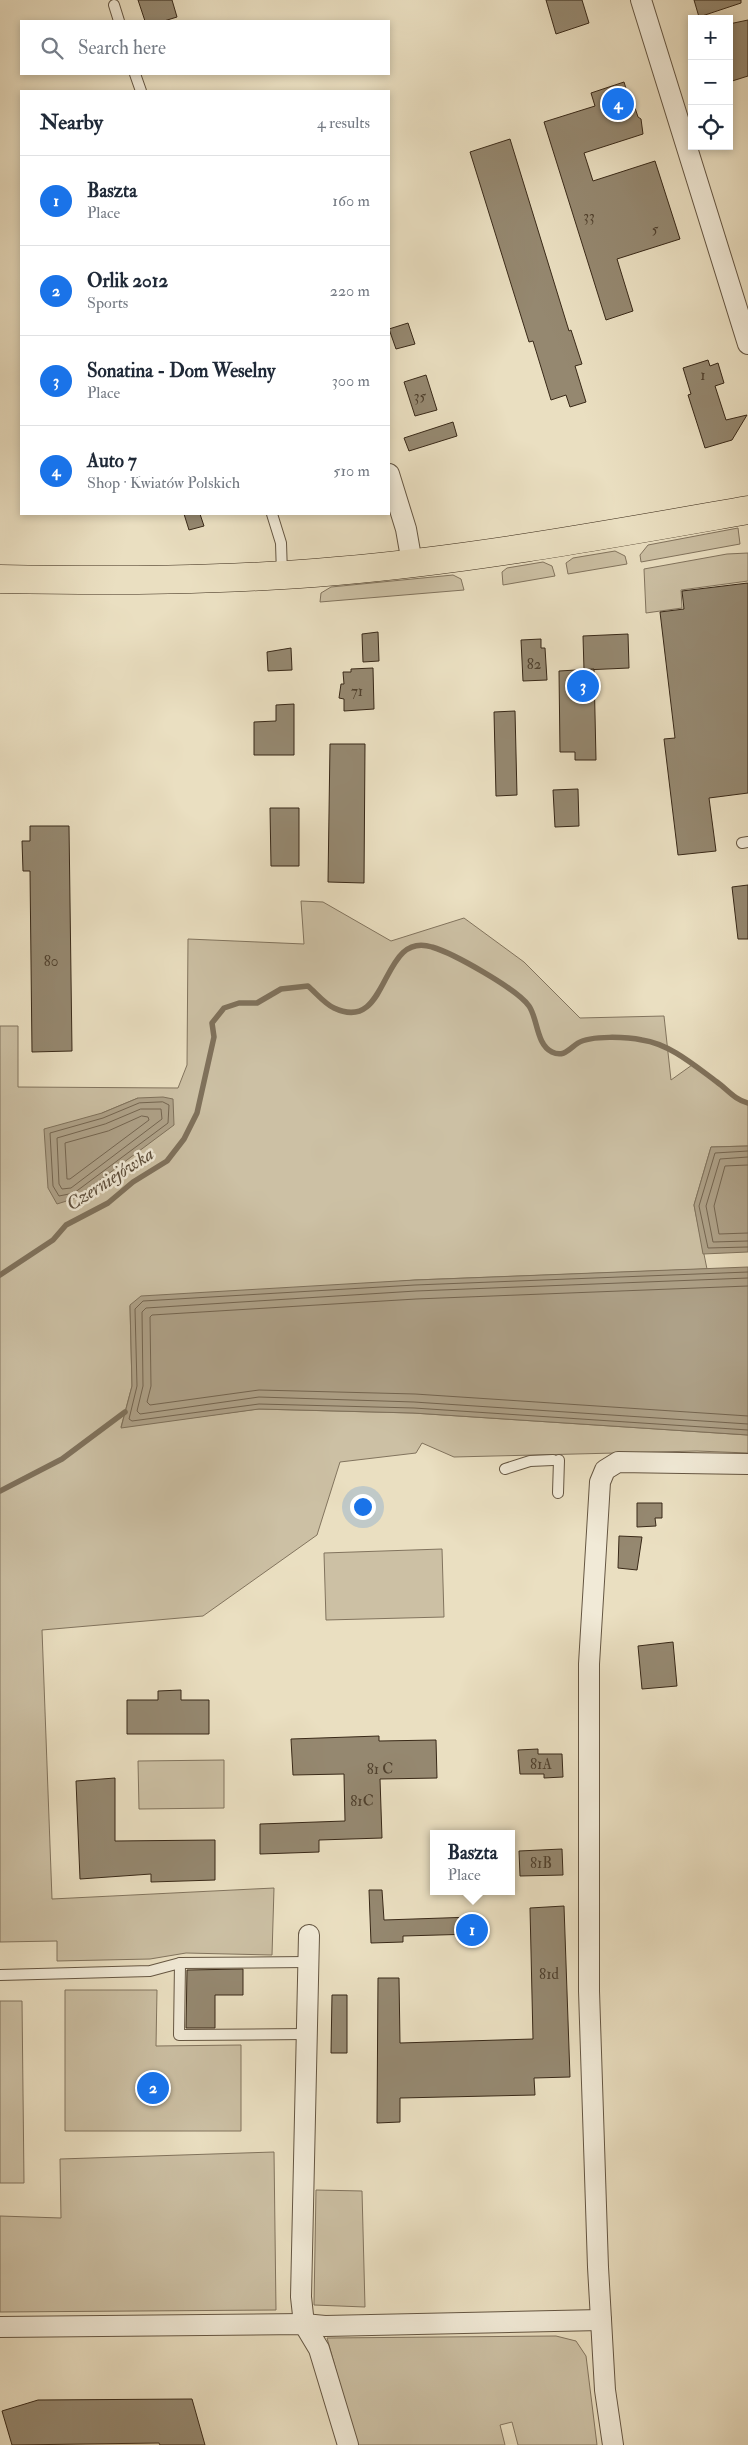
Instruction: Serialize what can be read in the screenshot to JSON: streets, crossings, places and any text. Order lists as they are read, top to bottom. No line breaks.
{"water":["Czerniejówka"],"house_numbers":["33","5","1","35","82","71","80","81A","81 C","81C","81B","81d"],"page":{"map_buttons":["+","−"],"search":"Search here","pins":["4","3","1","2"],"heading":["Nearby","4 results"],"list":[{"mark":"1","name":"Baszta","note":"Place","value":"160 m"},{"mark":"2","name":"Orlik 2012","note":"Sports","value":"220 m"},{"mark":"3","name":"Sonatina - Dom Weselny","note":"Place","value":"300 m"},{"mark":"4","name":"Auto 7","note":"Shop · Kwiatów Polskich","value":"510 m"}],"popup":["Baszta","Place"]}}
